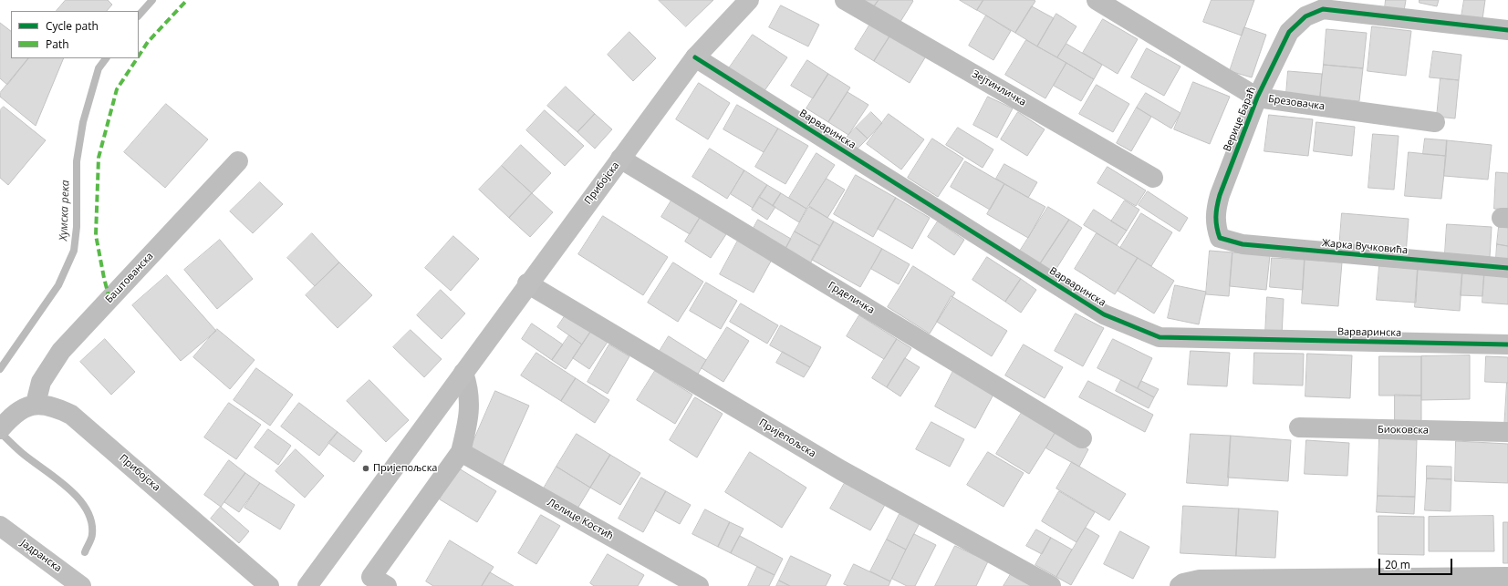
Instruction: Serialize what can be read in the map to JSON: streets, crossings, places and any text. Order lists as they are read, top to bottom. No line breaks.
{"streets":{"street":["Зејтинличка","Брезовачка","Верице Бараћ","Варваринска","Прибојска","Жарка Вучковића","Баштованска","Грделичка","Биоковска","Пријепољска","Лелице Костић","Јадранска"]},"crossings":[["Брезовачка","Верице Бараћ"],["Верице Бараћ","Жарка Вучковића"],["Варваринска","Прибојска"],["Прибојска","Баштованска"],["Прибојска","Грделичка"],["Прибојска","Пријепољска"]],"water":["Хумска река"],"places":["Пријепољска"],"legend":["Cycle path","Path"],"scale_bar":"20 m"}
